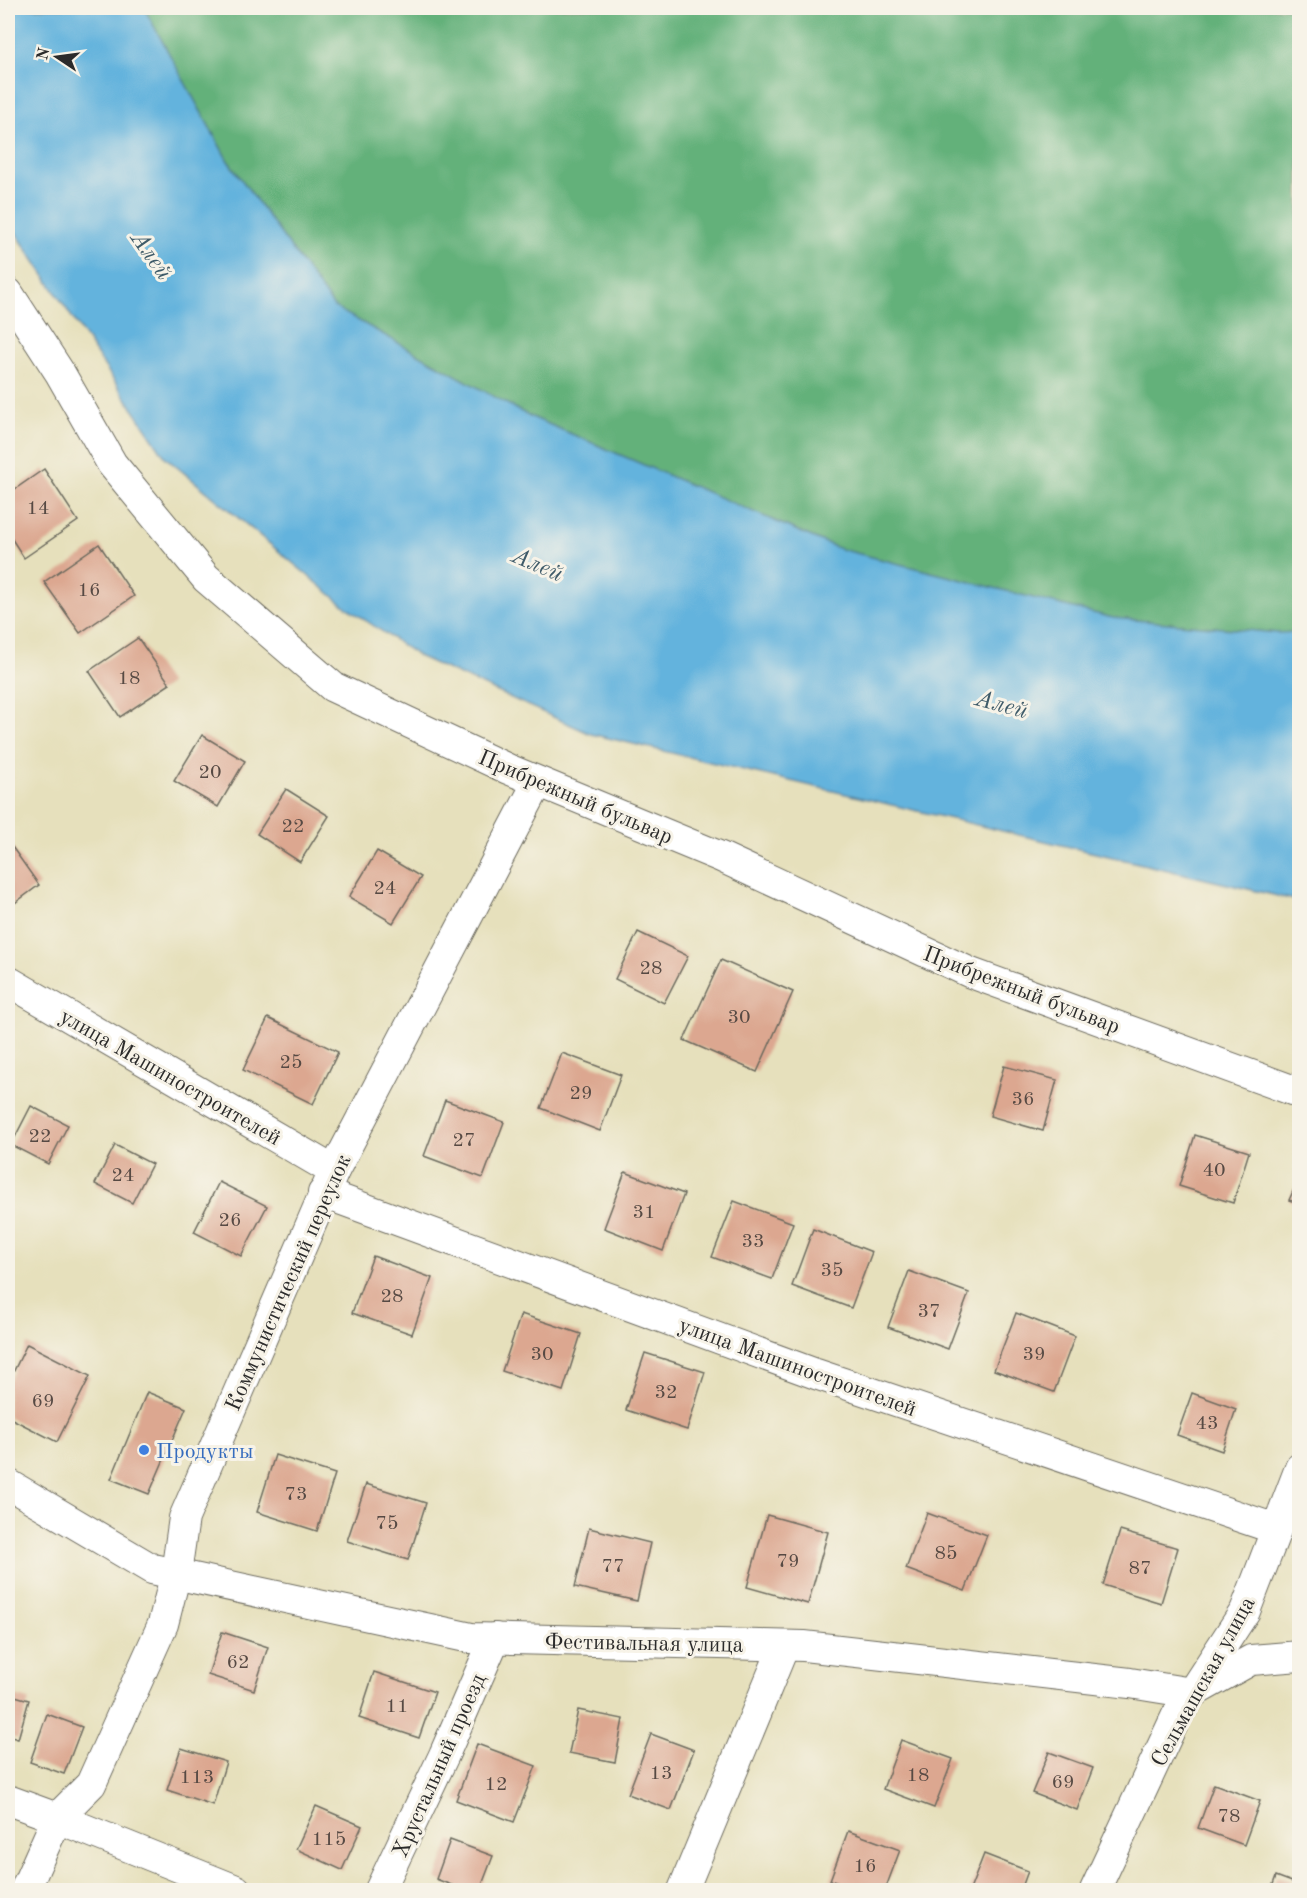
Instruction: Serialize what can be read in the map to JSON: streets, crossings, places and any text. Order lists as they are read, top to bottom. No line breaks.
{"streets":{"street":["Прибрежный бульвар","улица Машиностроителей","Коммунистический переулок","Фестивальная улица","Сельмашская улица","Хрустальный проезд"]},"crossings":[["Прибрежный бульвар","Коммунистический переулок"],["улица Машиностроителей","Коммунистический переулок"],["улица Машиностроителей","Сельмашская улица"],["Коммунистический переулок","Фестивальная улица"],["Фестивальная улица","Сельмашская улица"],["Фестивальная улица","Хрустальный проезд"]],"water":["Алей"],"places":["Продукты"],"house_numbers":["14","16","18","20","22","24","28","30","25","29","36","22","27","40","24","31","26","33","35","28","37","30","39","32","69","43","73","75","85","79","77","87","62","11","13","18","113","69","12","78","115","16"],"north":"left"}
